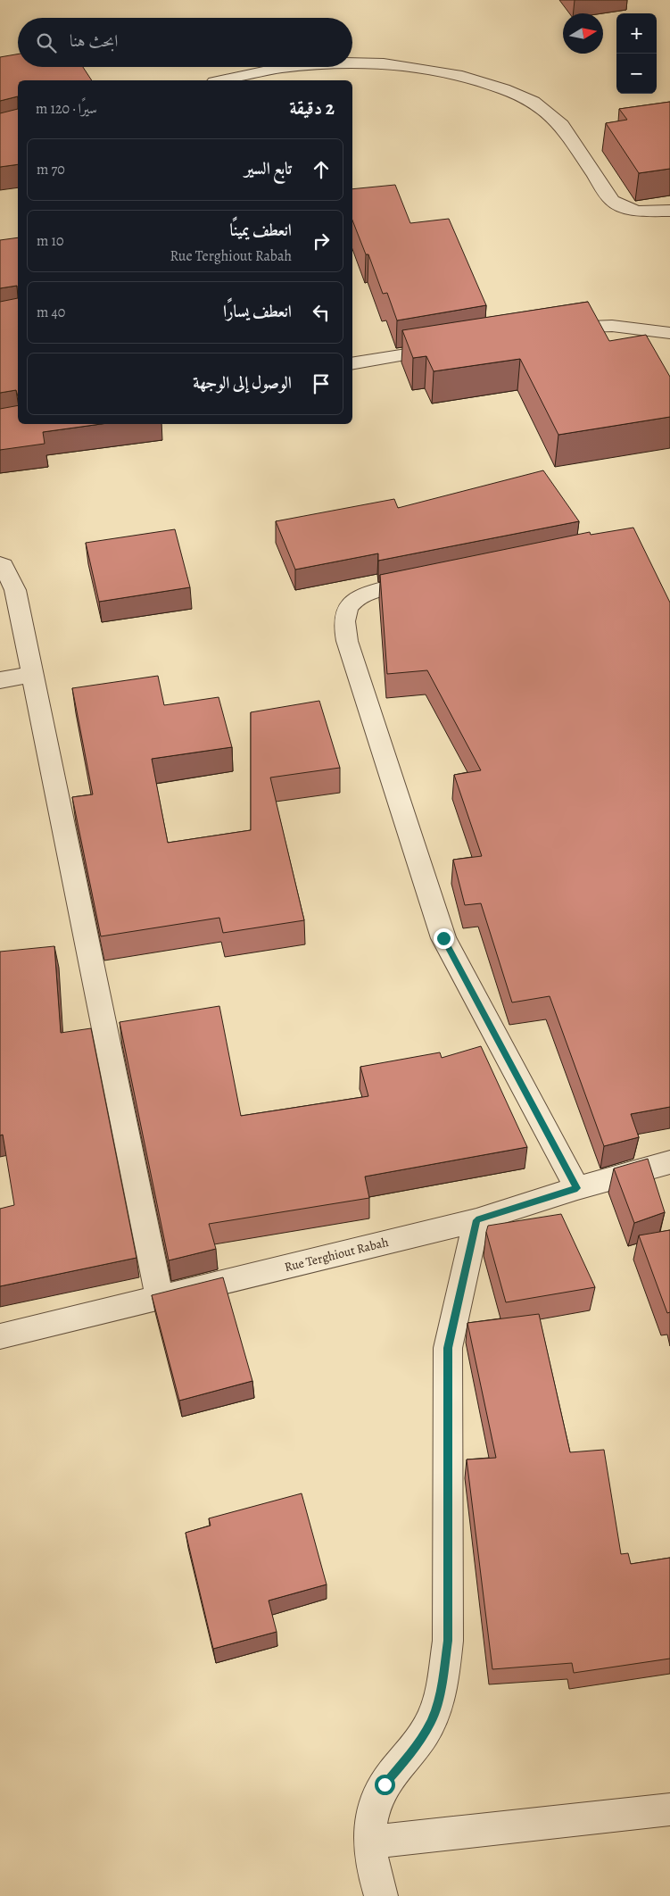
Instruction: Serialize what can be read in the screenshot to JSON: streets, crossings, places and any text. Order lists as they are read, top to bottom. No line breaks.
{"streets":{"street":["Rue Terghiout Rabah"]},"north":"right","page":{"map_buttons":["+","−"],"search":"ابحث هنا","heading":["2 دقيقة","سيرًا · 120 m"],"list":[["تابع السير","70 m"],["انعطف يمينًا","Rue Terghiout Rabah","10 m"],["انعطف يسارًا","40 m"],"الوصول إلى الوجهة"]}}
